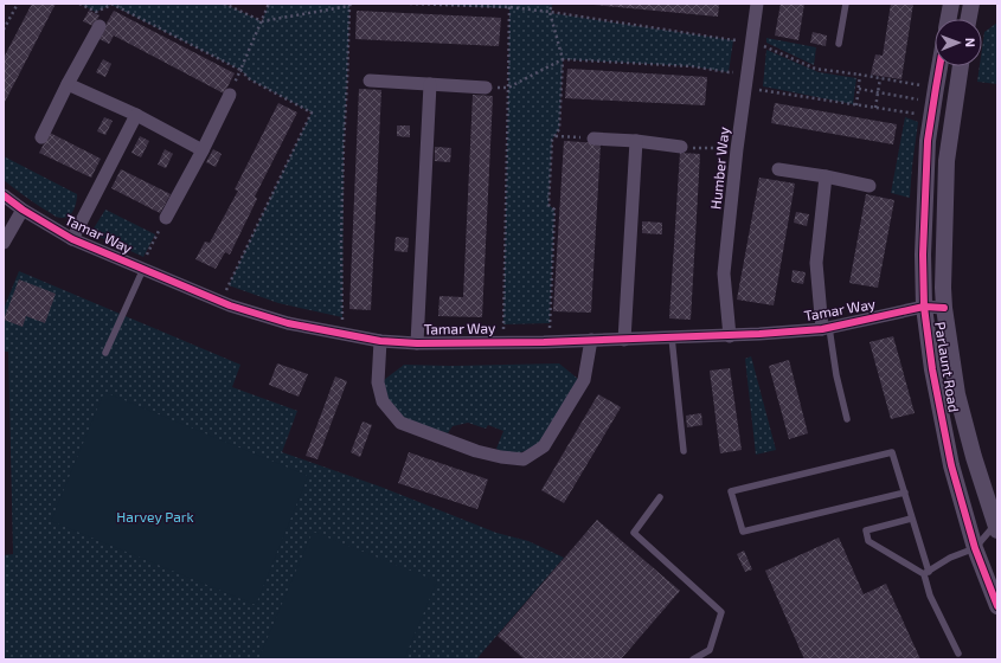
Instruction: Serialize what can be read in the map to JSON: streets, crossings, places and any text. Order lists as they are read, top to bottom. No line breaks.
{"streets":{"street":["Humber Way","Tamar Way","Parlaunt Road"]},"crossings":[["Humber Way","Tamar Way"],["Tamar Way","Parlaunt Road"]],"parks":["Harvey Park"],"north":"right"}
